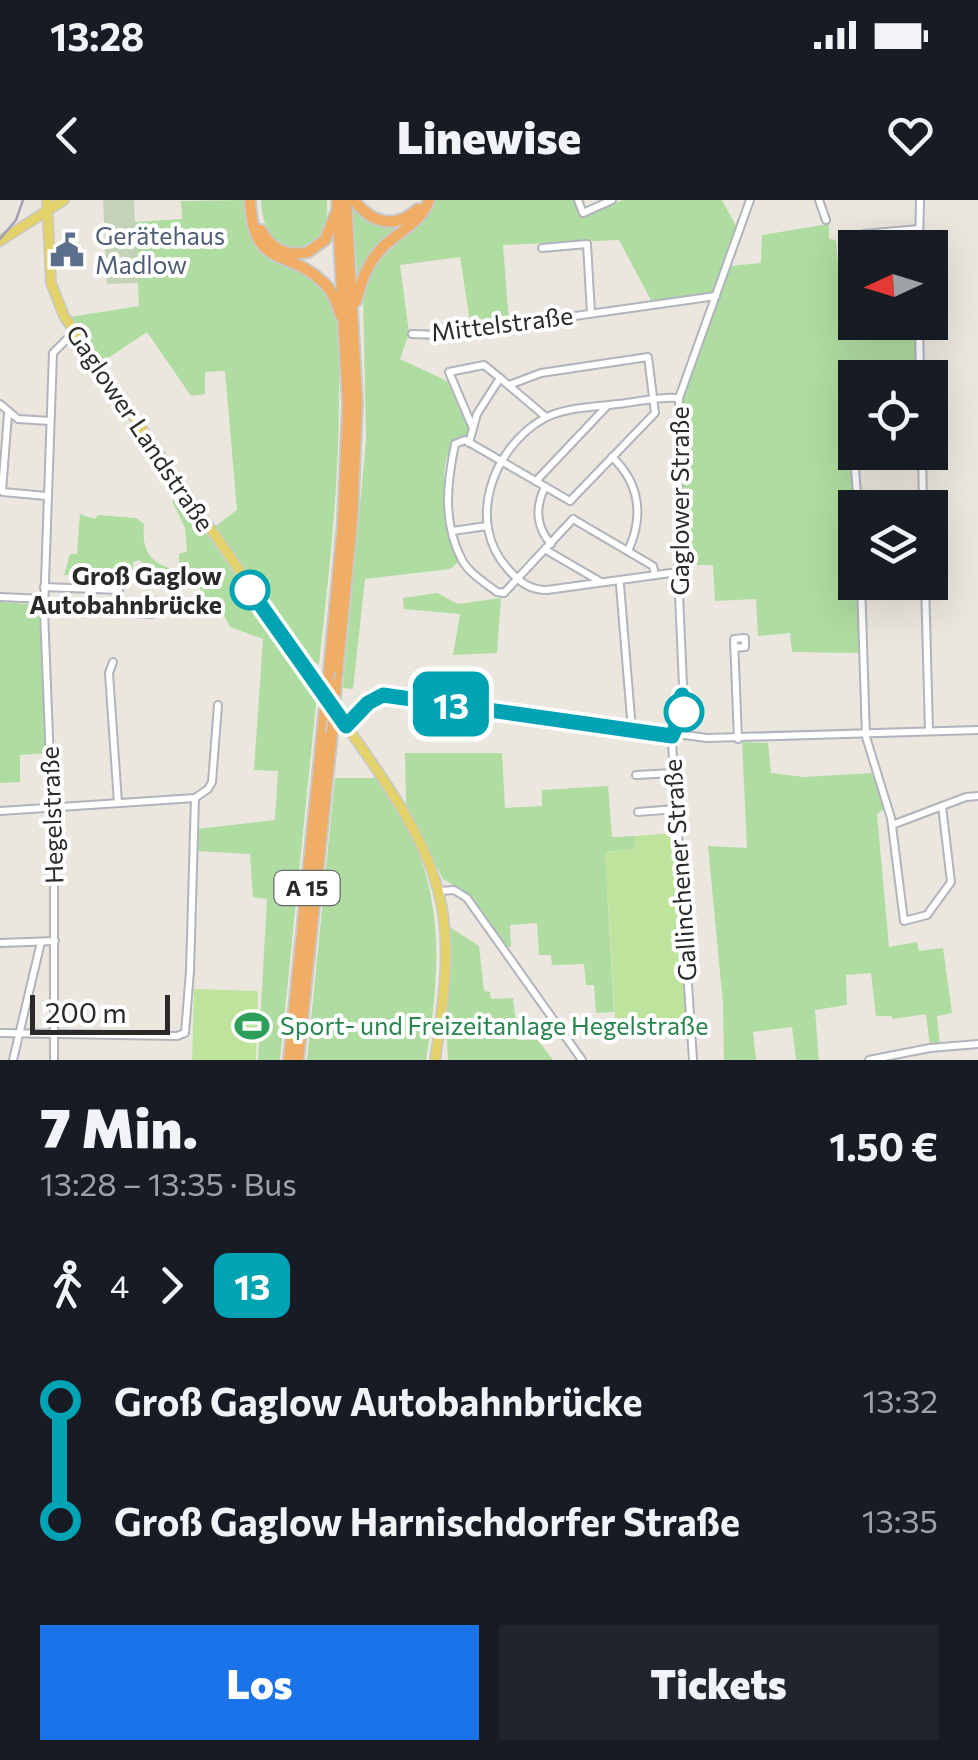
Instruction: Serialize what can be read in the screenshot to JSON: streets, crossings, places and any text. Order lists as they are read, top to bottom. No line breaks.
{"streets":{"highway":["A 15"],"main road":["Gaglower Landstraße"],"street":["Mittelstraße","Gaglower Straße","Hegelstraße","Gallinchener Straße"]},"crossings":[["Mittelstraße","Gaglower Straße"],["Gaglower Landstraße","Hegelstraße"],["Gaglower Straße","Gallinchener Straße"]],"places":{"public building":["Gerätehaus Madlow"],"other":["Groß Gaglow Autobahnbrücke"],"sports":["Sport- und Freizeitanlage Hegelstraße"]},"lines":["bus line 13"],"scale_bar":"200 m","north":"left","page":{"status":"13:28","header":"Linewise","on_map":"13","scale":"200 m","heading":["7 Min.","13:28 – 13:35 · Bus","1.50 €"],"legs":["4","13"],"list":[{"name":"Groß Gaglow Autobahnbrücke","value":"13:32"},{"name":"Groß Gaglow Harnischdorfer Straße","value":"13:35"}],"buttons":["Los","Tickets"]}}
